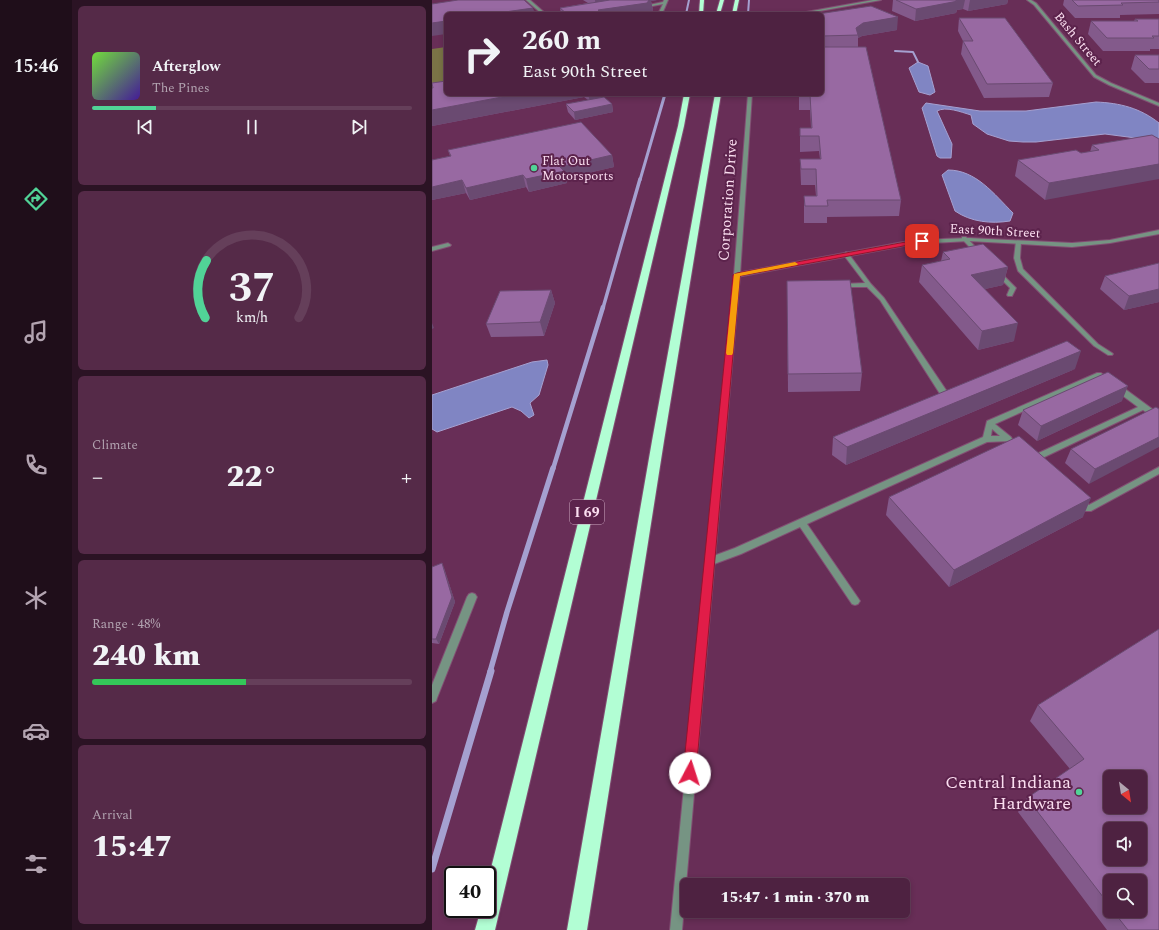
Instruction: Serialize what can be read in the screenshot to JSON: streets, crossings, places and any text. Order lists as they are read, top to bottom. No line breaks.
{"streets":{"highway":["I 69"],"street":["Bash Street","Corporation Drive","East 90th Street"]},"crossings":[["Corporation Drive","East 90th Street"]],"places":["Flat Out Motorsports","Central Indiana Hardware"],"north":"bottom right","page":{"tabs":"15:46","turn":["260 m","East 90th Street"],"song":["Afterglow","The Pines"],"tile":["Climate",["Range · 48%","240 km"],["Arrival","15:47"]],"heat":["−","22°","+"],"limit":"40","trip":"15:47 · 1 min · 370 m","gauge":["37","km/h"]}}
